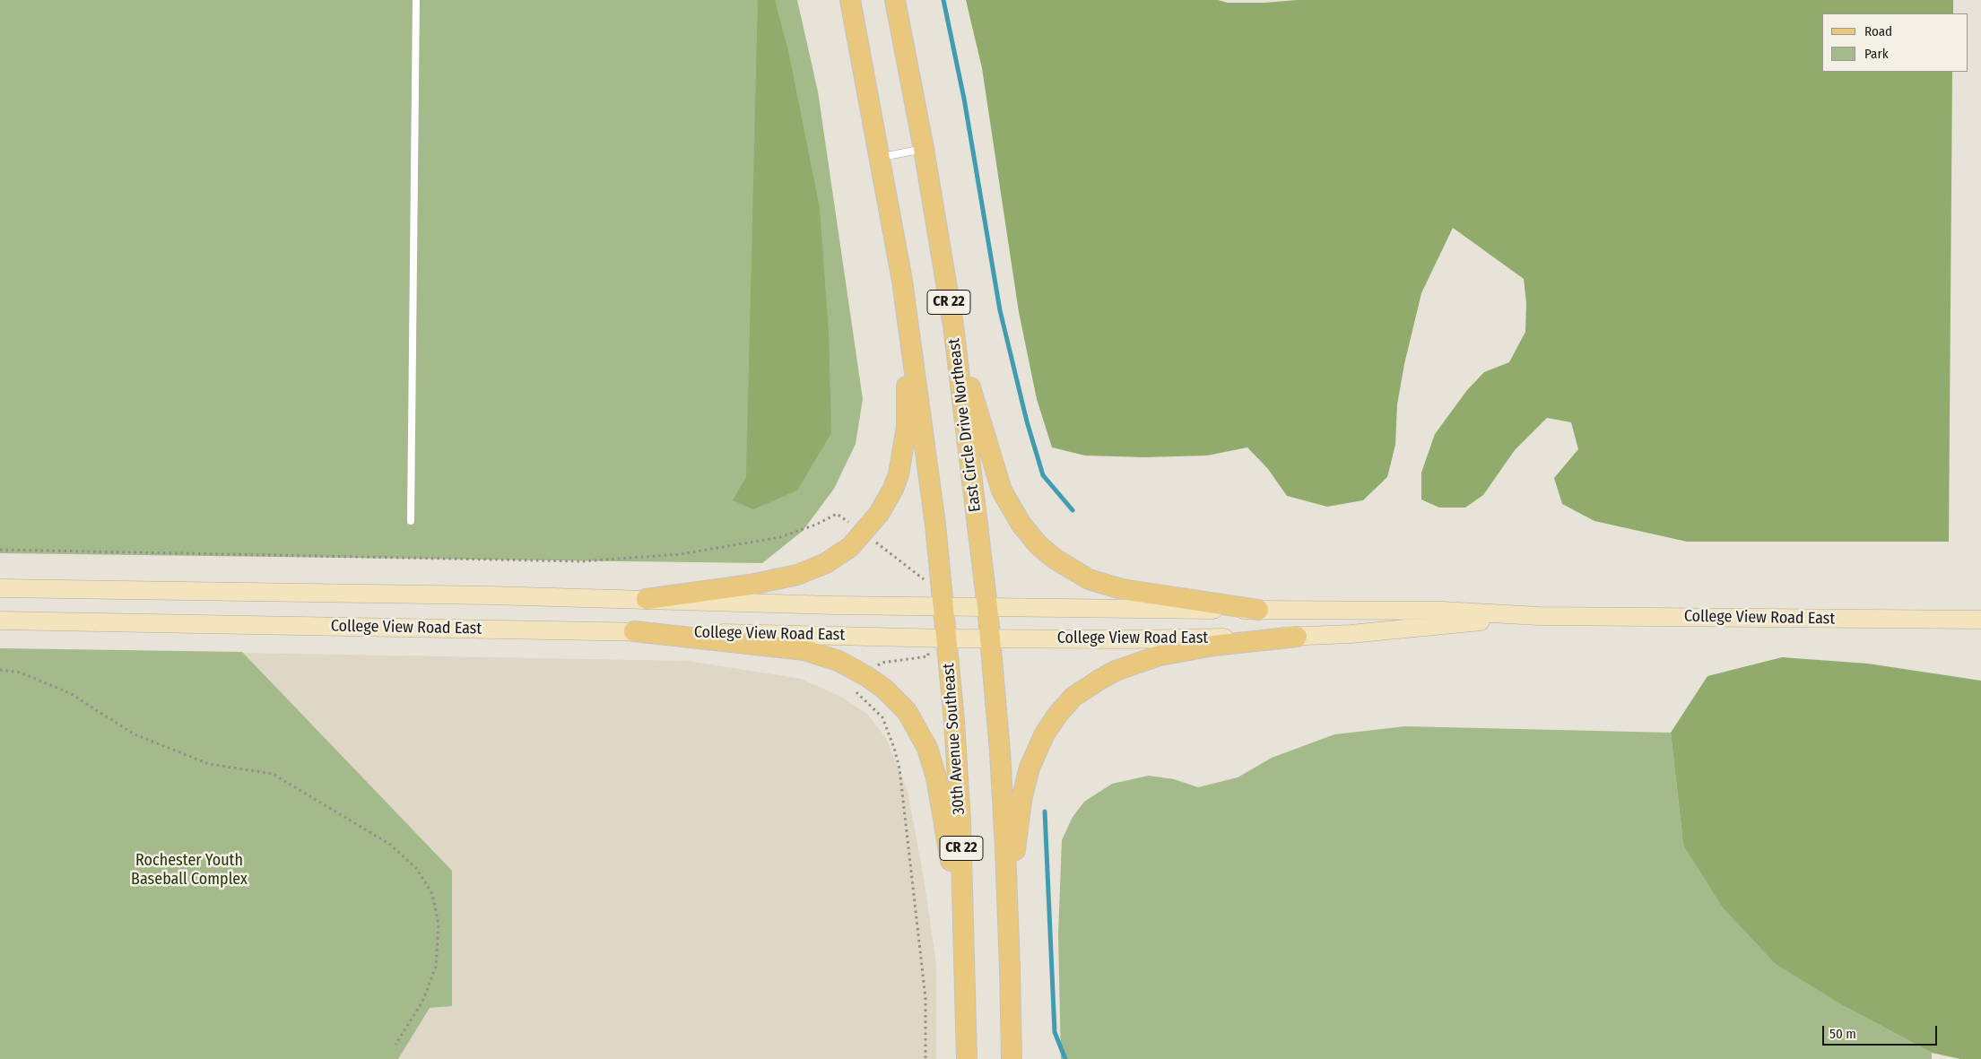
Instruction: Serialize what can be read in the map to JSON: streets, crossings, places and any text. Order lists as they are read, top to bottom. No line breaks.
{"streets":{"main road":["CR 22","East Circle Drive Northeast","College View Road East","30th Avenue Southeast"]},"crossings":[["CR 22","East Circle Drive Northeast"],["CR 22","College View Road East"],["CR 22","30th Avenue Southeast"],["East Circle Drive Northeast","College View Road East"],["College View Road East","30th Avenue Southeast"]],"parks":["Rochester Youth Baseball Complex"],"legend":["Road","Park"],"scale_bar":"50 m"}
